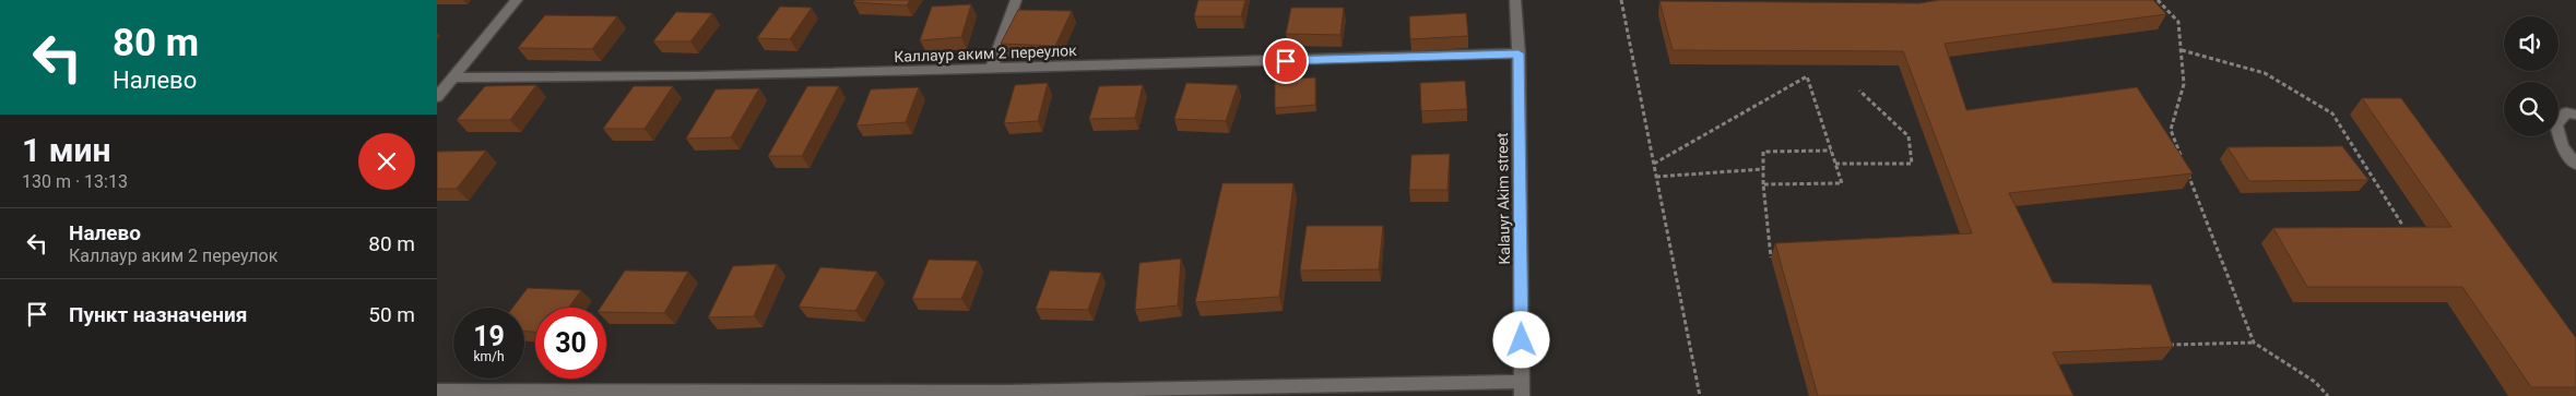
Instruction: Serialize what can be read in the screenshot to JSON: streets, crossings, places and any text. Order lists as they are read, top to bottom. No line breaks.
{"streets":{"street":["Каллаур аким 2 переулок","Kalauyr Akim street"]},"crossings":[["Каллаур аким 2 переулок","Kalauyr Akim street"]],"page":{"turn":["80 m","Налево"],"heading":["1 мин","130 m · 13:13"],"list":[{"name":"Налево","note":"Каллаур аким 2 переулок","value":"80 m"},{"name":"Пункт назначения","value":"50 m"}],"speed":"19 km/h","limit":"30"}}
